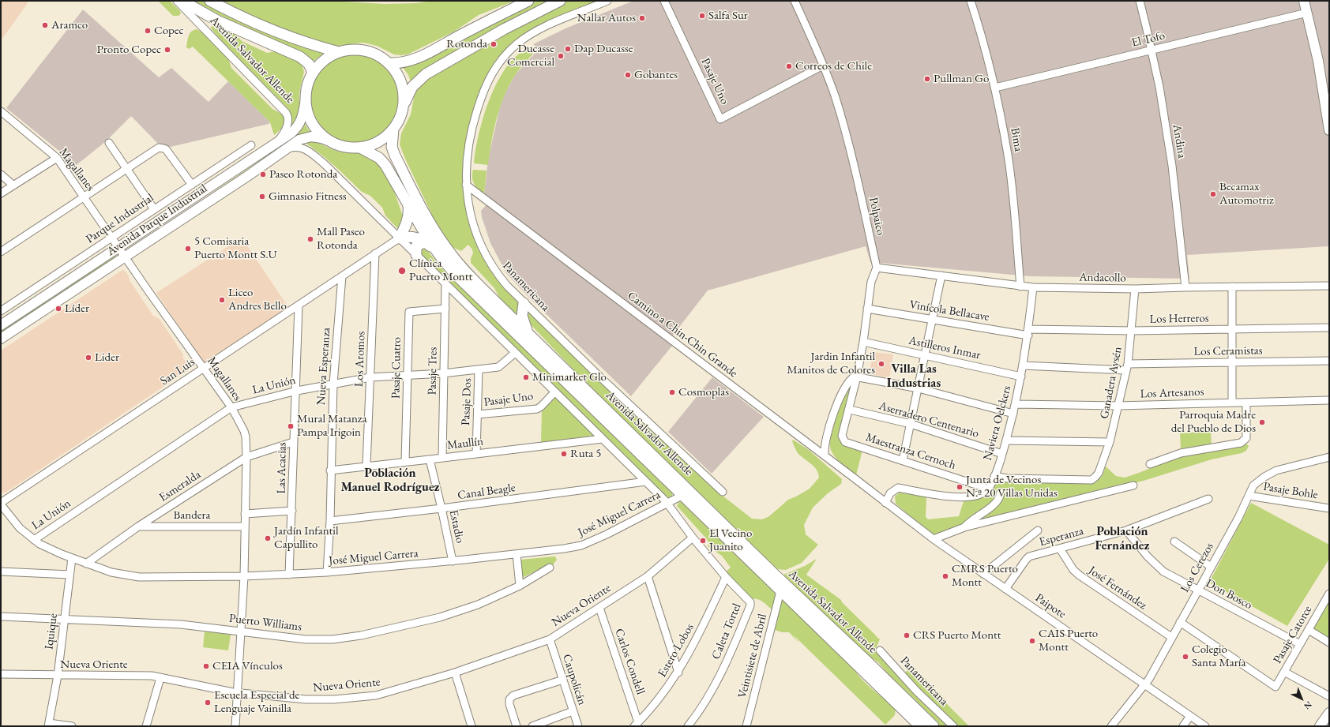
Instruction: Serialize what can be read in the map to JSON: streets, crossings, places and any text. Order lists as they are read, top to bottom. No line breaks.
{"streets":{"highway":["Avenida Salvador Allende"],"main road":["Avenida Parque Industrial"],"street":["El Tofo","Pasaje Uno","Bima","Andina","Magallanes","Polpaico","Parque Industrial","Andacollo","Panamericana","Vinícola Bellacave","Los Herreros","Camino a Chin-Chin Grande","Astilleros Inmar","Los Ceramistas","Los Aromos","Nueva Esperanza","Pasaje Cuatro","Pasaje Tres","San Luis","Ganadera Aysén","La Unión","Los Artesanos","Pasaje Dos","Aserradero Centenario","Naviera Oelckers","Maullín","Maestranza Cernoch","Las Acacias","Esmeralda","Pasaje Bohle","Canal Beagle","José Miguel Carrera","Bandera","Estadio","Esperanza","Los Cerezos","José Fernández","Don Bosco","Nueva Oriente","Paipote","Puerto Williams","Iquique","Caleta Tortel","Pasaje Catorce","Estero Lobos","Veintisiete de Abril","Carlos Condell","Caupolicán"]},"crossings":[["El Tofo","Bima"],["El Tofo","Andina"],["Avenida Salvador Allende","Avenida Parque Industrial"],["Avenida Salvador Allende","José Miguel Carrera"],["Avenida Salvador Allende","Veintisiete de Abril"],["Pasaje Uno","Polpaico"],["Pasaje Uno","Pasaje Dos"],["Bima","Andacollo"],["Andina","Andacollo"],["Magallanes","Parque Industrial"],["Magallanes","Avenida Parque Industrial"],["Magallanes","San Luis"],["Magallanes","La Unión"],["Magallanes","Esmeralda"],["Magallanes","José Miguel Carrera"],["Magallanes","Bandera"],["Magallanes","Nueva Oriente"],["Magallanes","Puerto Williams"],["Polpaico","Andacollo"],["Andacollo","Ganadera Aysén"],["Andacollo","Naviera Oelckers"],["Panamericana","Camino a Chin-Chin Grande"],["Vinícola Bellacave","Los Herreros"],["Vinícola Bellacave","Naviera Oelckers"],["Los Herreros","Ganadera Aysén"],["Los Herreros","Naviera Oelckers"],["Camino a Chin-Chin Grande","Paipote"],["Astilleros Inmar","Naviera Oelckers"],["Los Ceramistas","Ganadera Aysén"],["Los Ceramistas","Naviera Oelckers"],["Los Aromos","San Luis"],["Los Aromos","La Unión"],["Los Aromos","Maullín"],["Nueva Esperanza","San Luis"],["Nueva Esperanza","La Unión"],["Nueva Esperanza","Maullín"],["Nueva Esperanza","Canal Beagle"],["Nueva Esperanza","José Miguel Carrera"],["Pasaje Cuatro","Pasaje Tres"],["Pasaje Cuatro","La Unión"],["Pasaje Cuatro","Maullín"],["Pasaje Tres","La Unión"],["Pasaje Tres","Maullín"],["San Luis","Las Acacias"],["San Luis","José Miguel Carrera"],["Ganadera Aysén","Los Artesanos"],["Ganadera Aysén","Naviera Oelckers"],["La Unión","Pasaje Dos"],["La Unión","Las Acacias"],["La Unión","José Miguel Carrera"],["Los Artesanos","Naviera Oelckers"],["Pasaje Dos","Maullín"],["Aserradero Centenario","Naviera Oelckers"],["Aserradero Centenario","Maestranza Cernoch"],["Naviera Oelckers","Maestranza Cernoch"],["Maullín","Estadio"],["Las Acacias","Esmeralda"],["Las Acacias","José Miguel Carrera"],["Esmeralda","José Miguel Carrera"],["Esmeralda","Bandera"],["Pasaje Bohle","Los Cerezos"],["Canal Beagle","Estadio"],["José Miguel Carrera","Estadio"],["José Miguel Carrera","Iquique"],["Esperanza","José Fernández"],["Esperanza","Don Bosco"],["Esperanza","Paipote"],["Los Cerezos","José Fernández"],["Los Cerezos","Don Bosco"],["Los Cerezos","Paipote"],["Los Cerezos","Pasaje Catorce"],["Don Bosco","Pasaje Catorce"],["Nueva Oriente","Iquique"],["Nueva Oriente","Caleta Tortel"],["Nueva Oriente","Carlos Condell"],["Nueva Oriente","Caupolicán"],["Puerto Williams","Iquique"],["Caleta Tortel","Estero Lobos"],["Estero Lobos","Carlos Condell"]],"districts":["Villa Las Industrias","Población Manuel Rodríguez","Población Fernández"],"places":["Salfa Sur","Nallar Autos","Aramco","Copec","Rotonda","Dap Ducasse","Pronto Copec","Ducasse Comercial","Correos de Chile","Gobantes","Pullman Go","Paseo Rotonda","Becamax Automotriz","Gimnasio Fitness","Mall Paseo Rotonda","5 Comisaria Puerto Montt S.U","Clínica Puerto Montt","Liceo Andres Bello","Líder","Lider","Jardin Infantil Manitos de Colores","Minimarket Glo","Cosmoplas","Parroquia Madre del Pueblo de Dios","Mural Matanza Pampa Irigoin","Ruta 5","Junta de Vecinos N.º 20 Villas Unidas","Jardín Infantil Capullito","El Vecino Juanito","CMRS Puerto Montt","CRS Puerto Montt","CAIS Puerto Montt","Colegio Santa María","CEIA Vínculos","Escuela Especial de Lenguaje Vainilla"],"north":"bottom right"}
